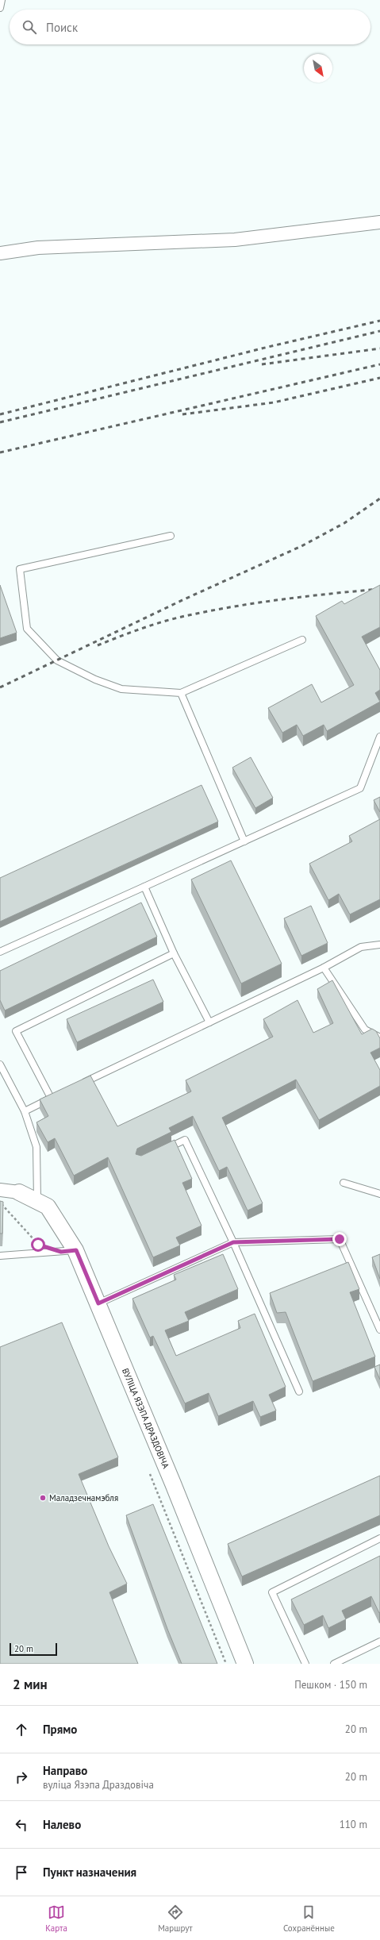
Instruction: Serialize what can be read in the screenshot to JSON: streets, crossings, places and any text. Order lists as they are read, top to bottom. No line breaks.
{"streets":{"street":["ВУЛІЦА ЯЗЭПА ДРАЗДОВІЧА"]},"places":["Маладзечнамэбля"],"scale_bar":"20 m","north":"bottom right","page":{"search":"Поиск","scale":"20 m","heading":["2 мин","Пешком · 150 m"],"list":[["Прямо","20 m"],["Направо","вуліца Язэпа Драздовіча","20 m"],["Налево","110 m"],"Пункт назначения"],"nav":["Карта","Маршрут","Сохранённые"]}}
